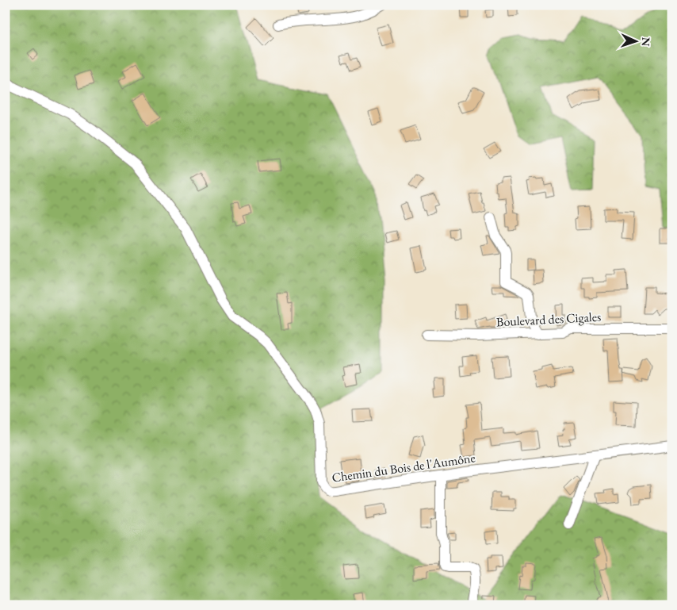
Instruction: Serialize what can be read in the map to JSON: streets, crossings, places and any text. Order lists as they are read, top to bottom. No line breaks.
{"streets":{"street":["Boulevard des Cigales","Chemin du Bois de l'Aumône"]},"north":"right"}
